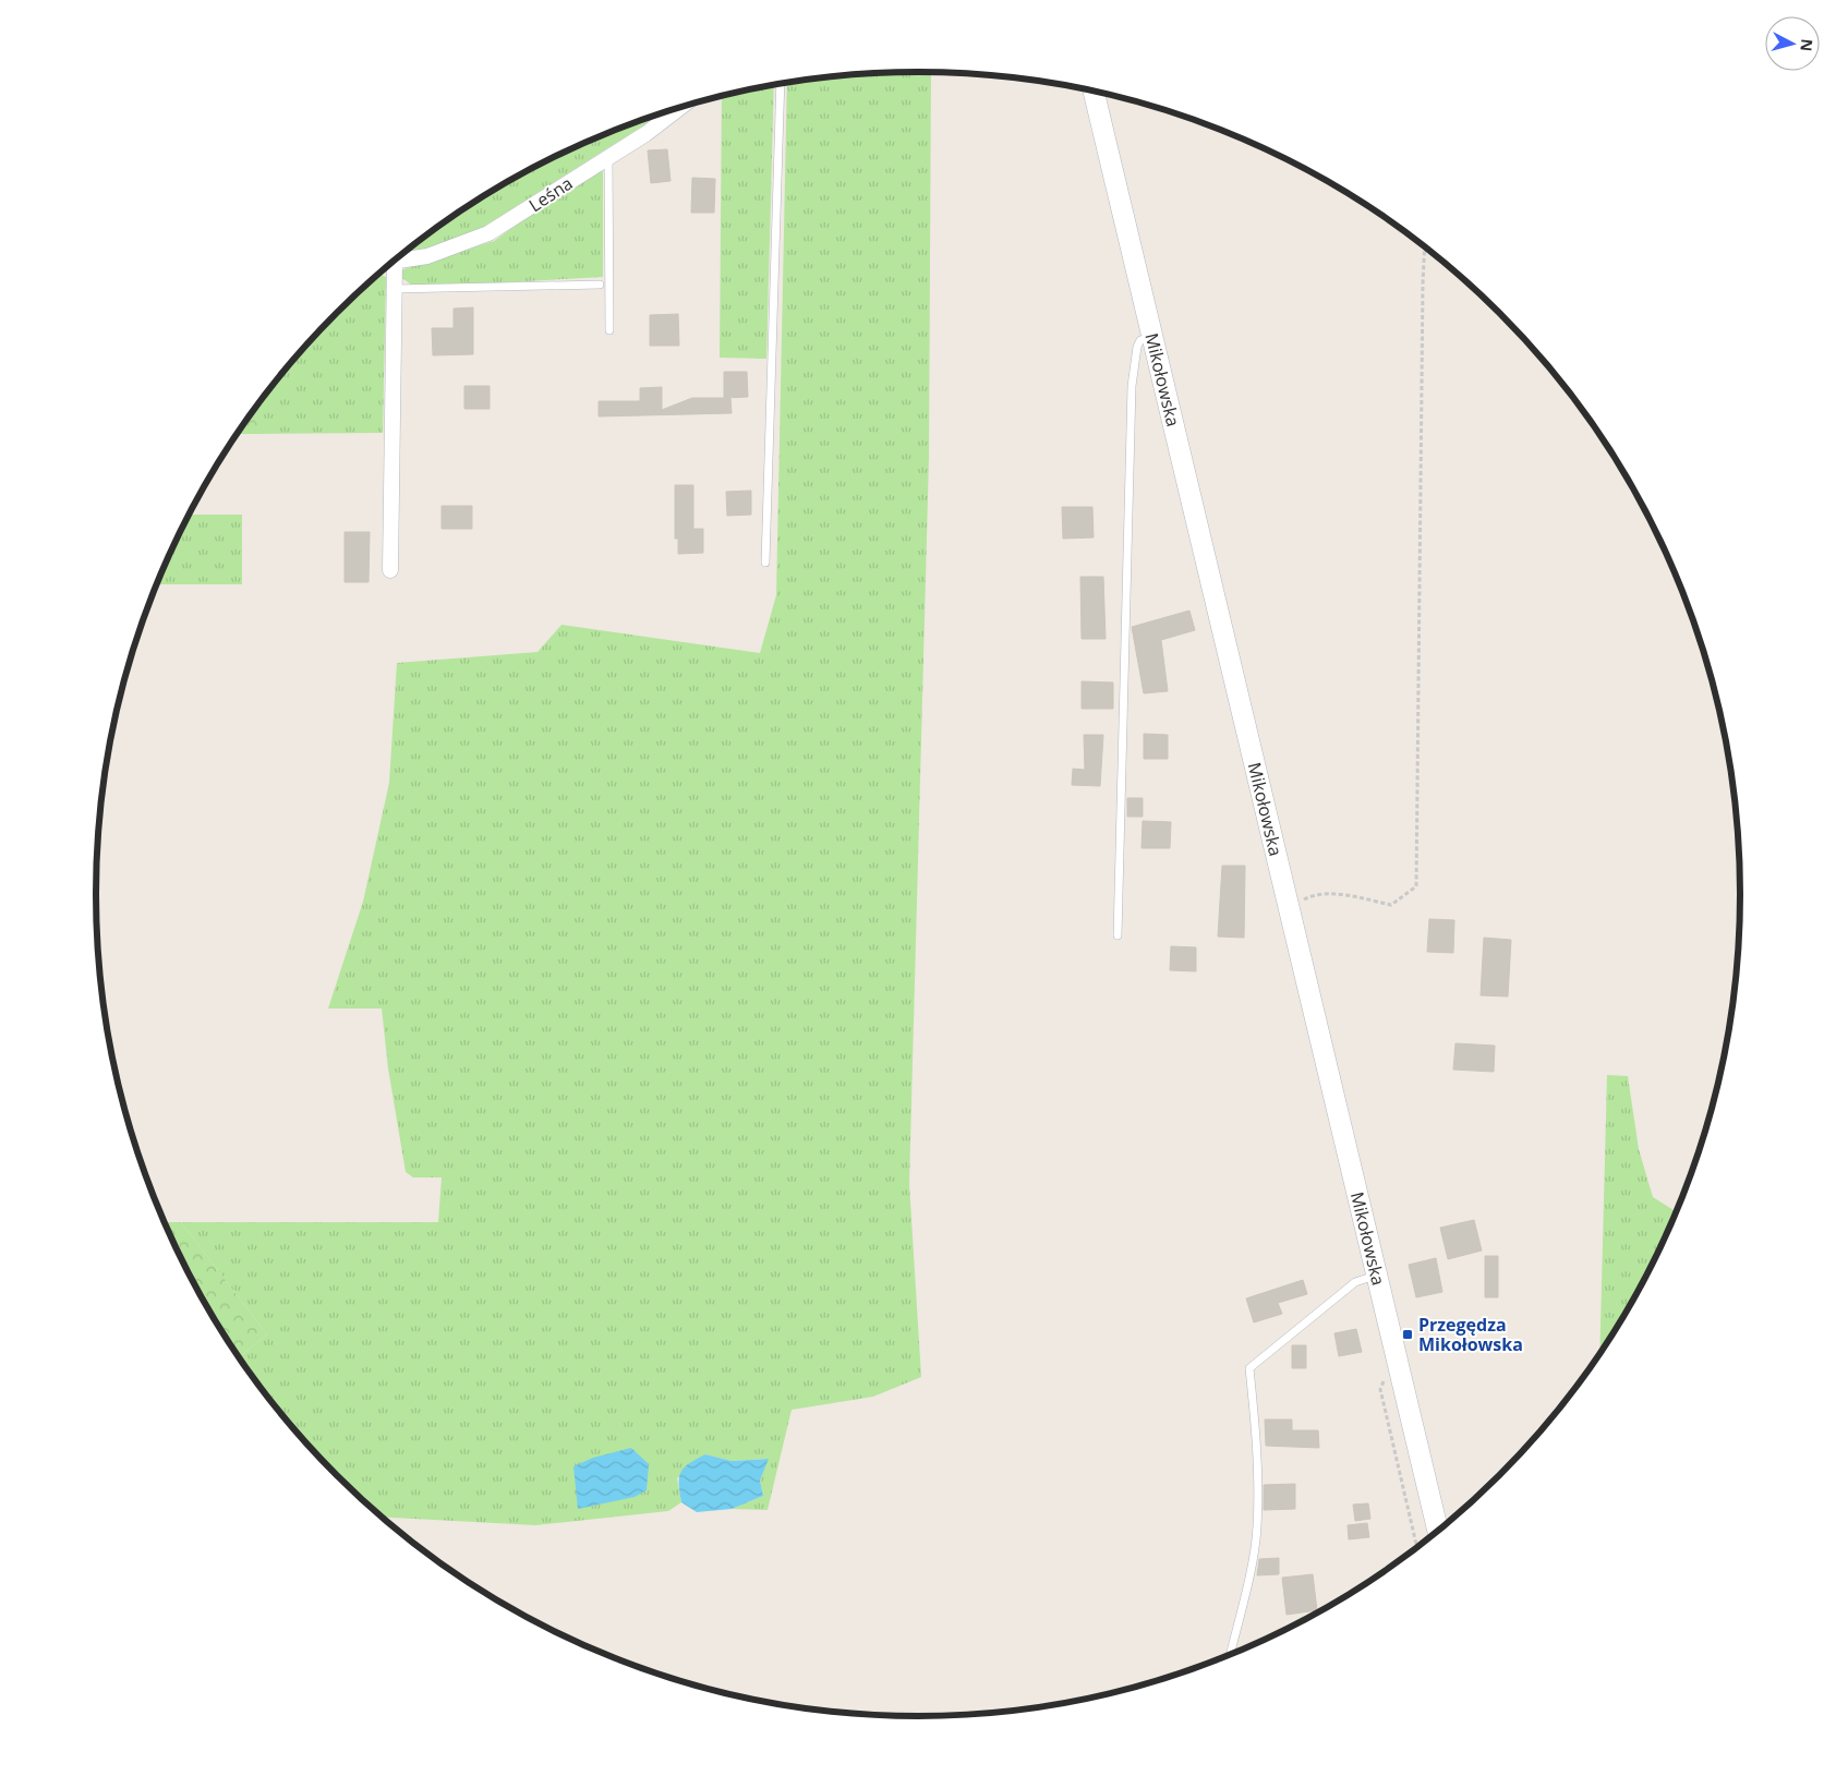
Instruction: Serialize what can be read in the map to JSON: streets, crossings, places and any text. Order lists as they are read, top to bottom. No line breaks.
{"streets":{"main road":["Mikołowska"],"street":["Leśna"]},"places":{"transit":["Przegędza Mikołowska"]},"north":"right"}
